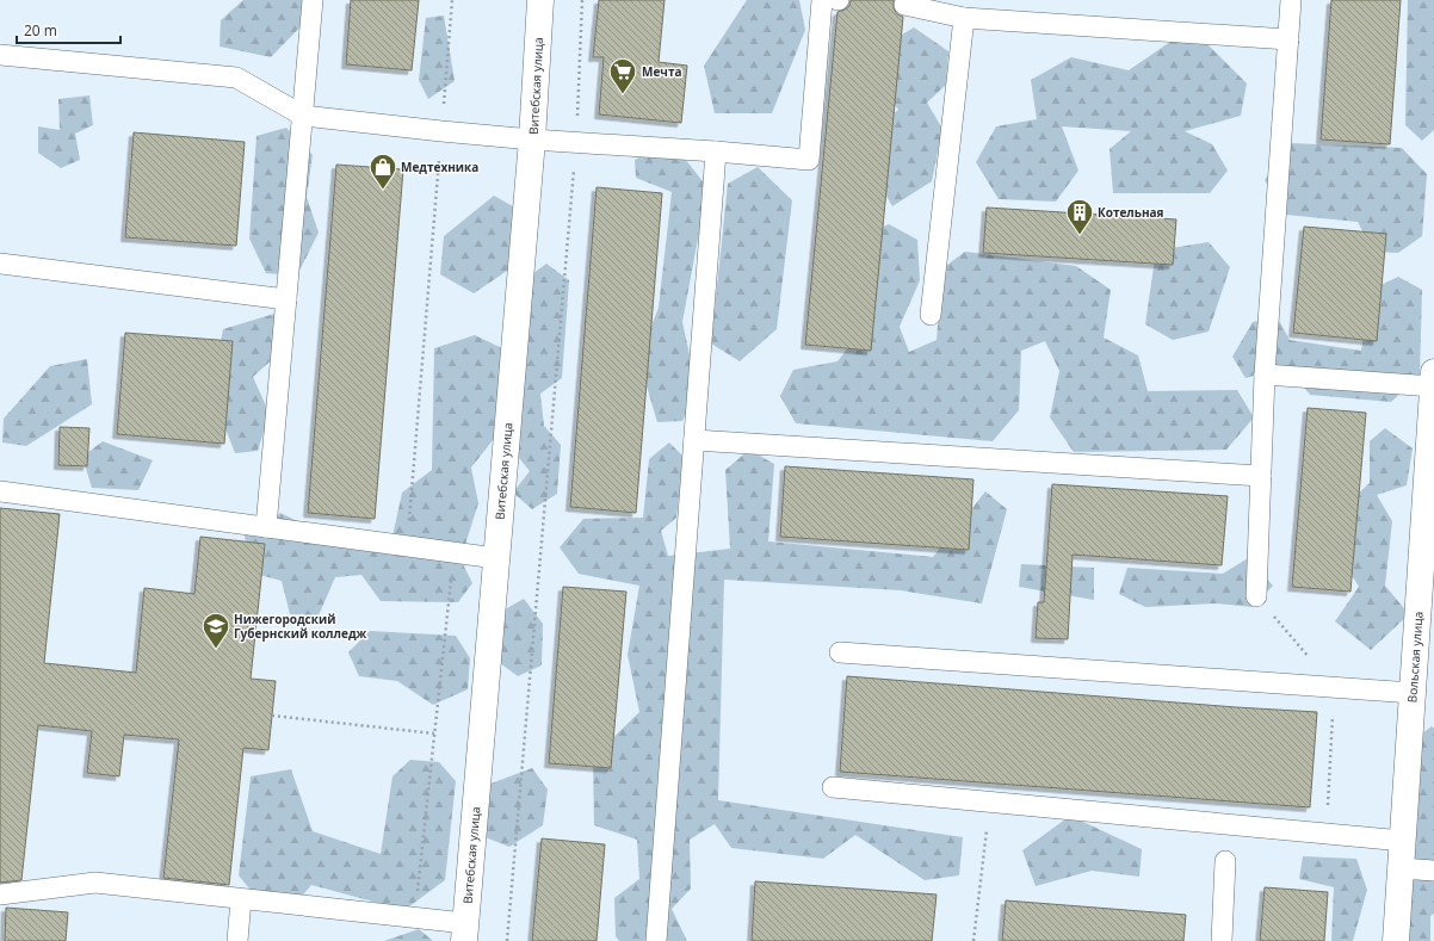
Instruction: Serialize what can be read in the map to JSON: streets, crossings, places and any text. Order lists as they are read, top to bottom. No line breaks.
{"streets":{"street":["Витебская улица","Вольская улица"]},"places":{"supermarket":["Мечта"],"shop":["Медтехника"],"building":["Котельная"],"school or university":["Нижегородский Губернский колледж"]},"scale_bar":"20 m"}
